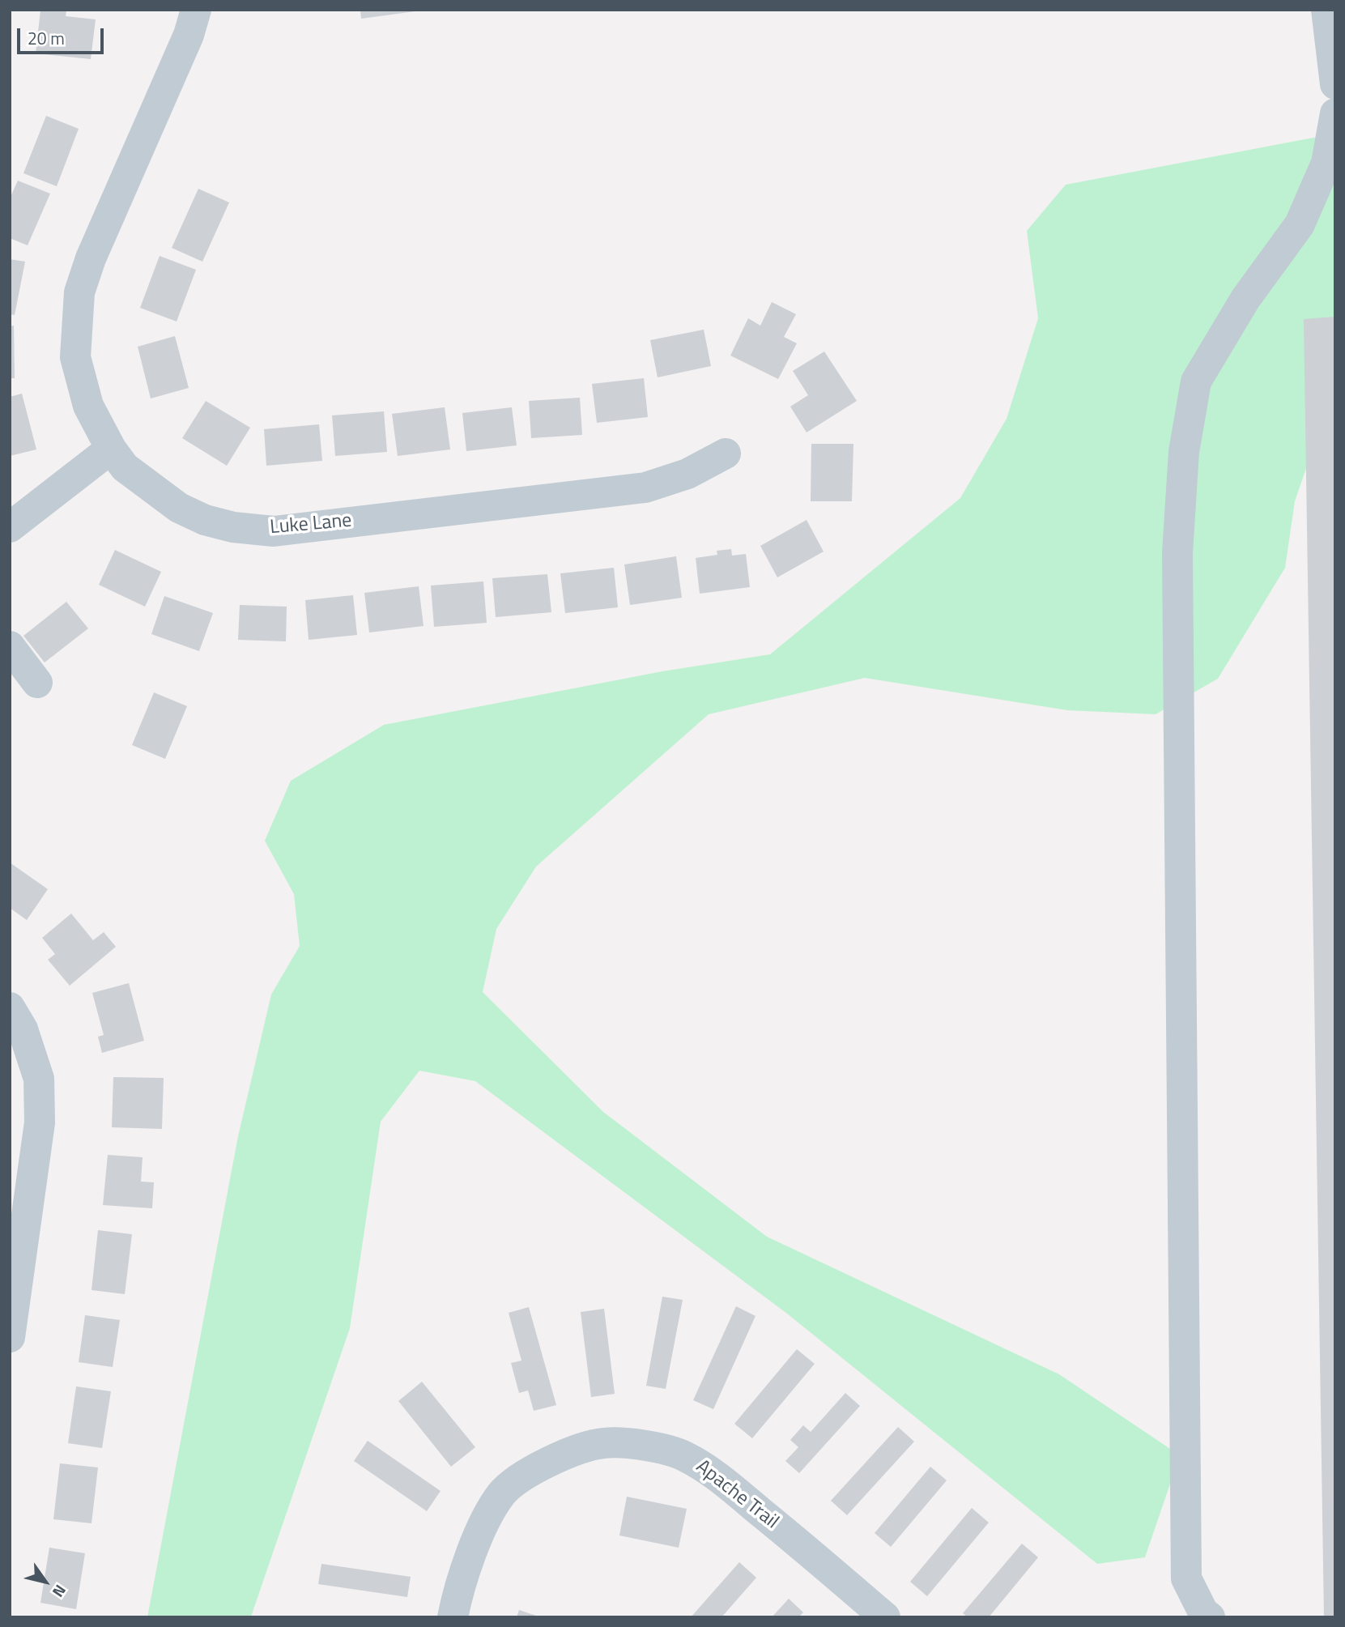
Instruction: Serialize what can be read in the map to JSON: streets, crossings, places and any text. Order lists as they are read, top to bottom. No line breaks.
{"streets":{"street":["Luke Lane","Apache Trail"]},"scale_bar":"20 m","north":"bottom right"}
